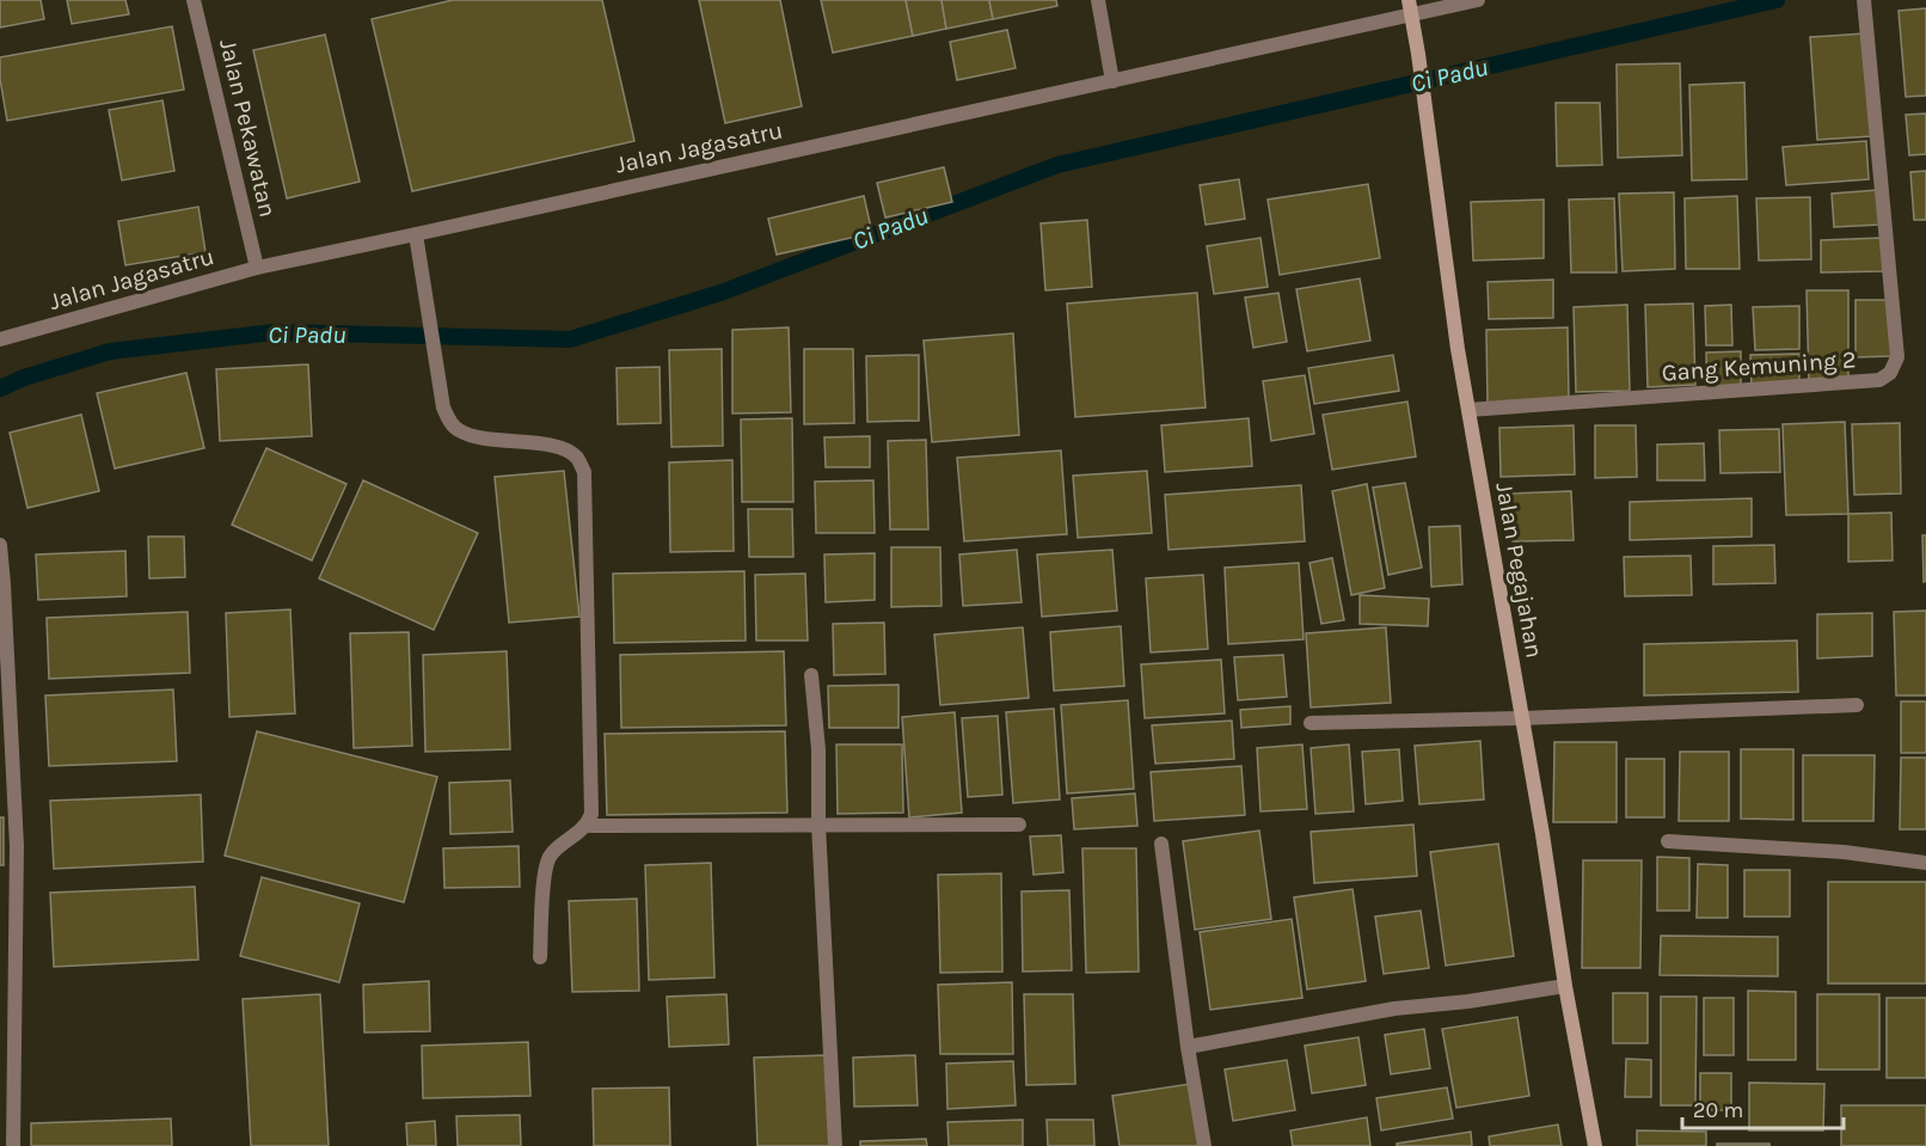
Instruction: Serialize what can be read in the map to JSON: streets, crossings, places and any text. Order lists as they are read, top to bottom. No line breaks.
{"streets":{"street":["Jalan Pekawatan","Jalan Jagasatru","Gang Kemuning 2","Jalan Pegajahan"]},"crossings":[["Jalan Pekawatan","Jalan Jagasatru"],["Jalan Jagasatru","Jalan Pegajahan"],["Gang Kemuning 2","Jalan Pegajahan"]],"water":["Ci Padu"],"scale_bar":"20 m"}
